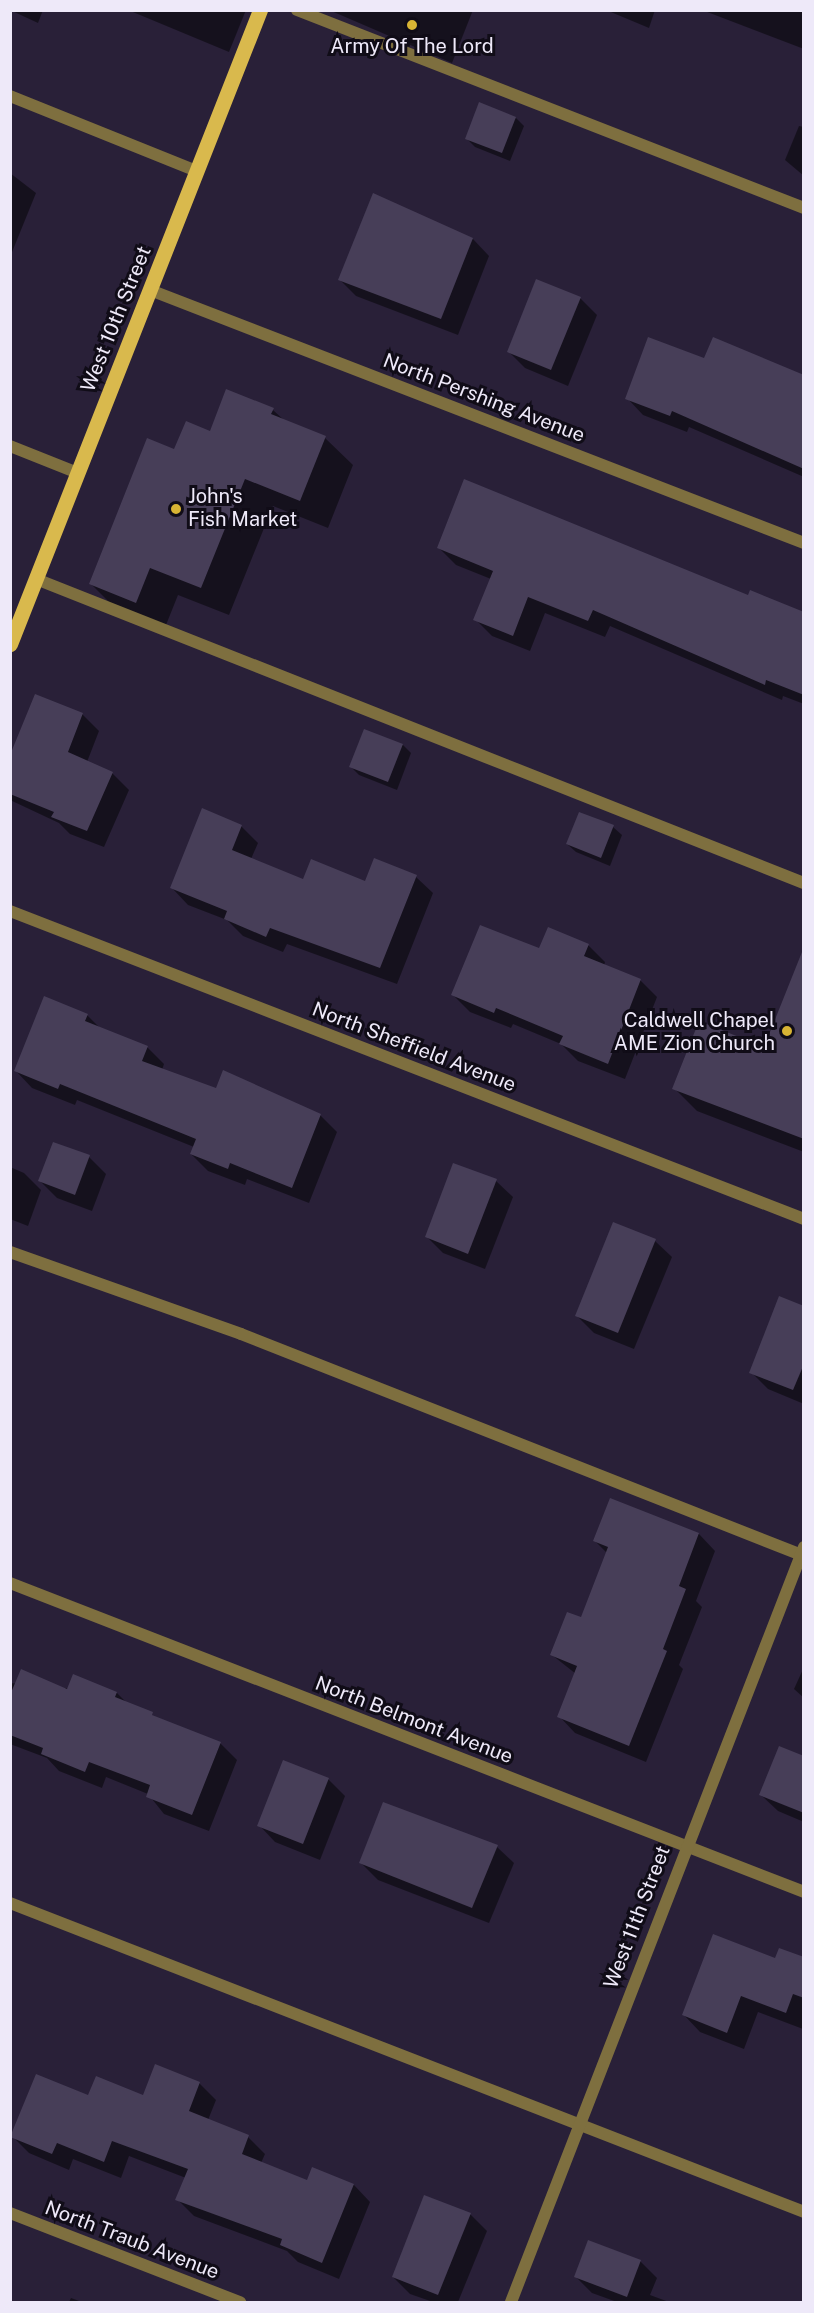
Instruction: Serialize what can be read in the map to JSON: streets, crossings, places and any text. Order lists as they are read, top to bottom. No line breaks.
{"streets":{"main road":["West 10th Street"],"street":["North Pershing Avenue","North Sheffield Avenue","North Belmont Avenue","West 11th Street","North Traub Avenue"]},"crossings":[["West 10th Street","North Pershing Avenue"],["North Belmont Avenue","West 11th Street"]],"places":["Army Of The Lord","John's Fish Market","Caldwell Chapel AME Zion Church"]}
